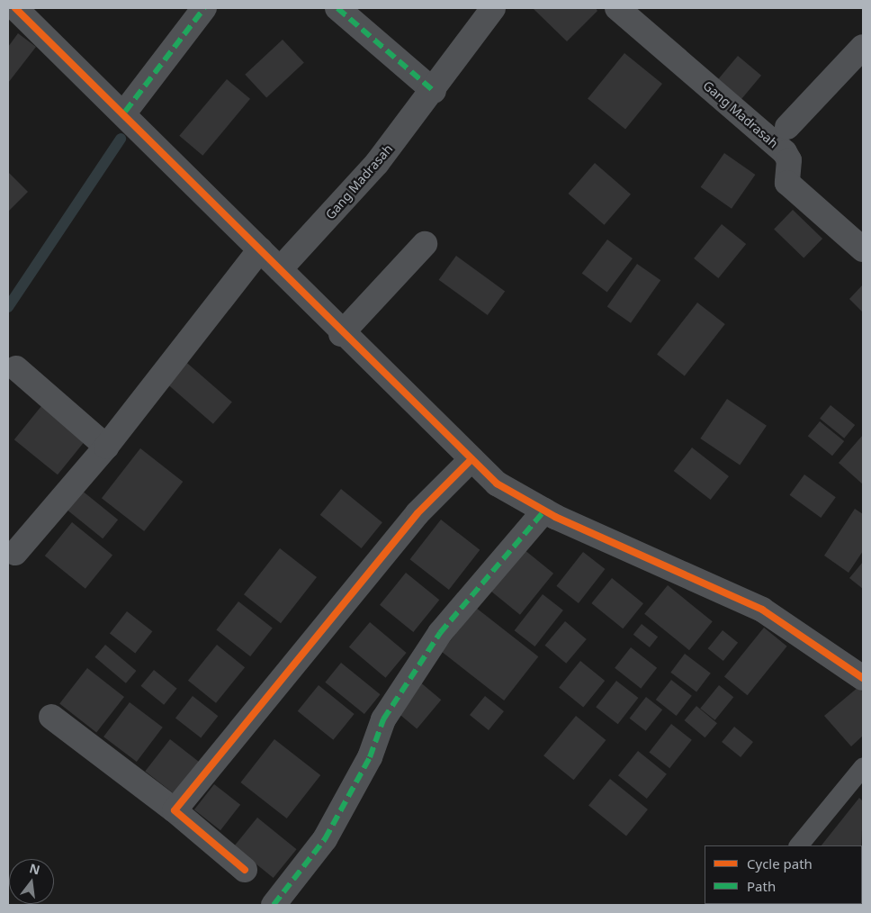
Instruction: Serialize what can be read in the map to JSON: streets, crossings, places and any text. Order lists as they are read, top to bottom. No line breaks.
{"streets":{"street":["Gang Madrasah"]},"legend":["Cycle path","Path"],"north":"top"}
